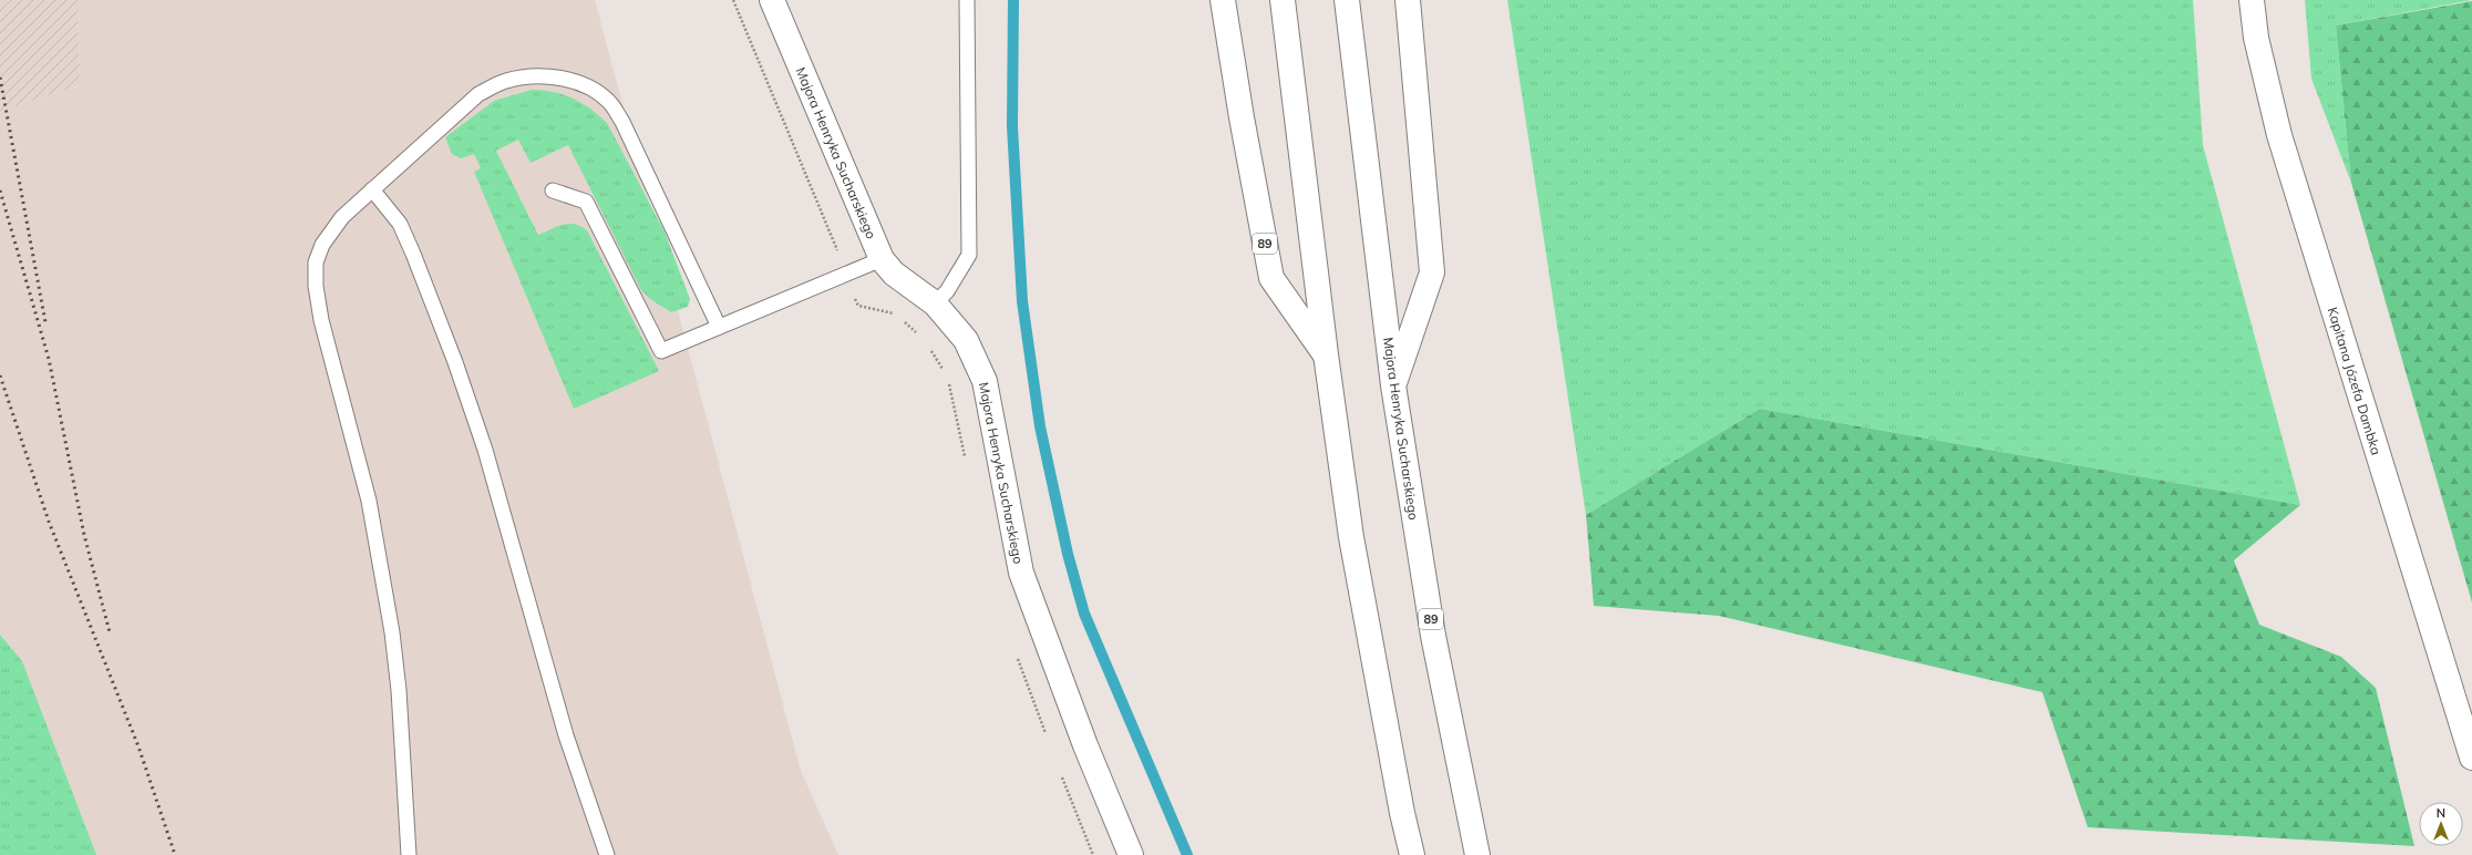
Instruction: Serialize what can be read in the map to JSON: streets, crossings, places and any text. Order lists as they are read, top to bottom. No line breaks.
{"streets":{"main road":["Majora Henryka Sucharskiego","89","Kapitana Józefa Dambka"]},"crossings":[["Majora Henryka Sucharskiego","89"]],"north":"top"}
